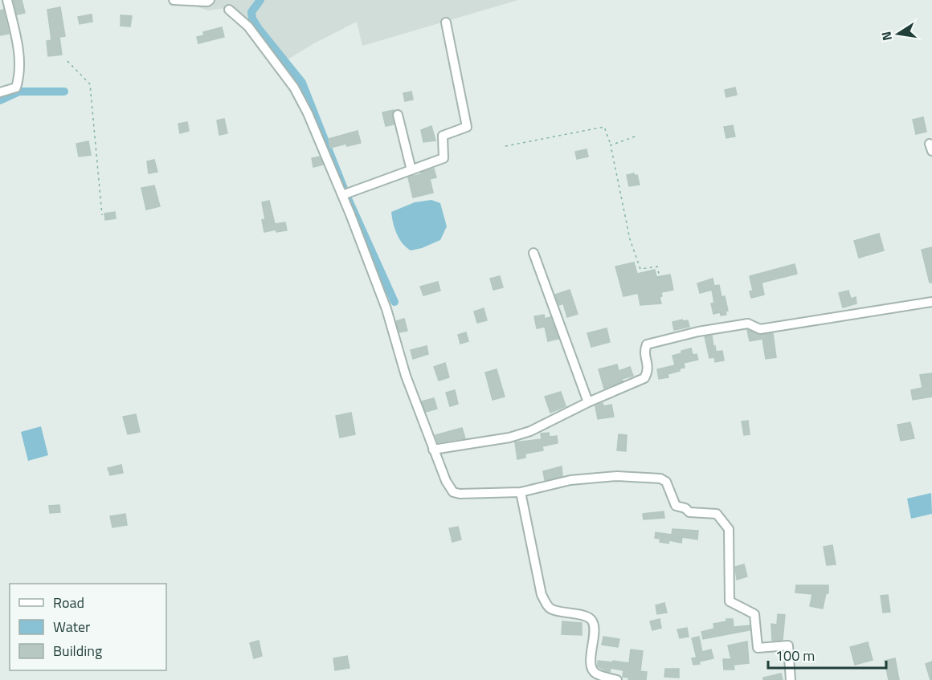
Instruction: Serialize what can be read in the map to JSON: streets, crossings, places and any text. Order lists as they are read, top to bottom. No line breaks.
{"legend":["Road","Water","Building"],"scale_bar":"100 m","north":"left"}
